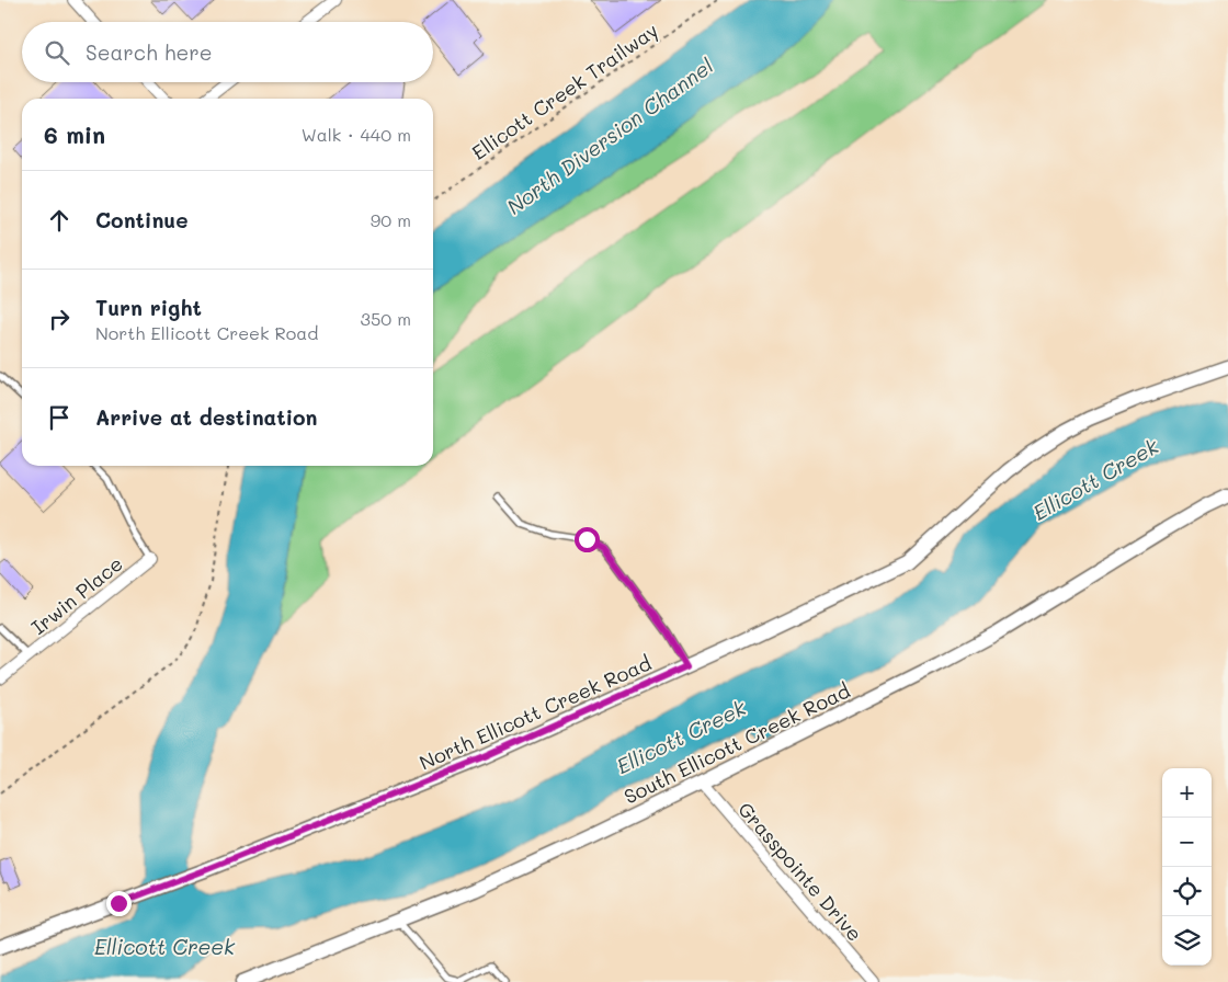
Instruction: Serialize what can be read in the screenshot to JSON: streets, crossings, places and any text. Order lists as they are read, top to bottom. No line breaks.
{"streets":{"street":["Irwin Place","North Ellicott Creek Road","South Ellicott Creek Road","Grasspointe Drive"],"path":["Ellicott Creek Trailway"]},"crossings":[["South Ellicott Creek Road","Grasspointe Drive"]],"water":["North Diversion Channel","Ellicott Creek"],"page":{"search":"Search here","heading":["6 min","Walk · 440 m"],"list":[["Continue","90 m"],["Turn right","North Ellicott Creek Road","350 m"],"Arrive at destination"],"map_buttons":["+","−"]}}
